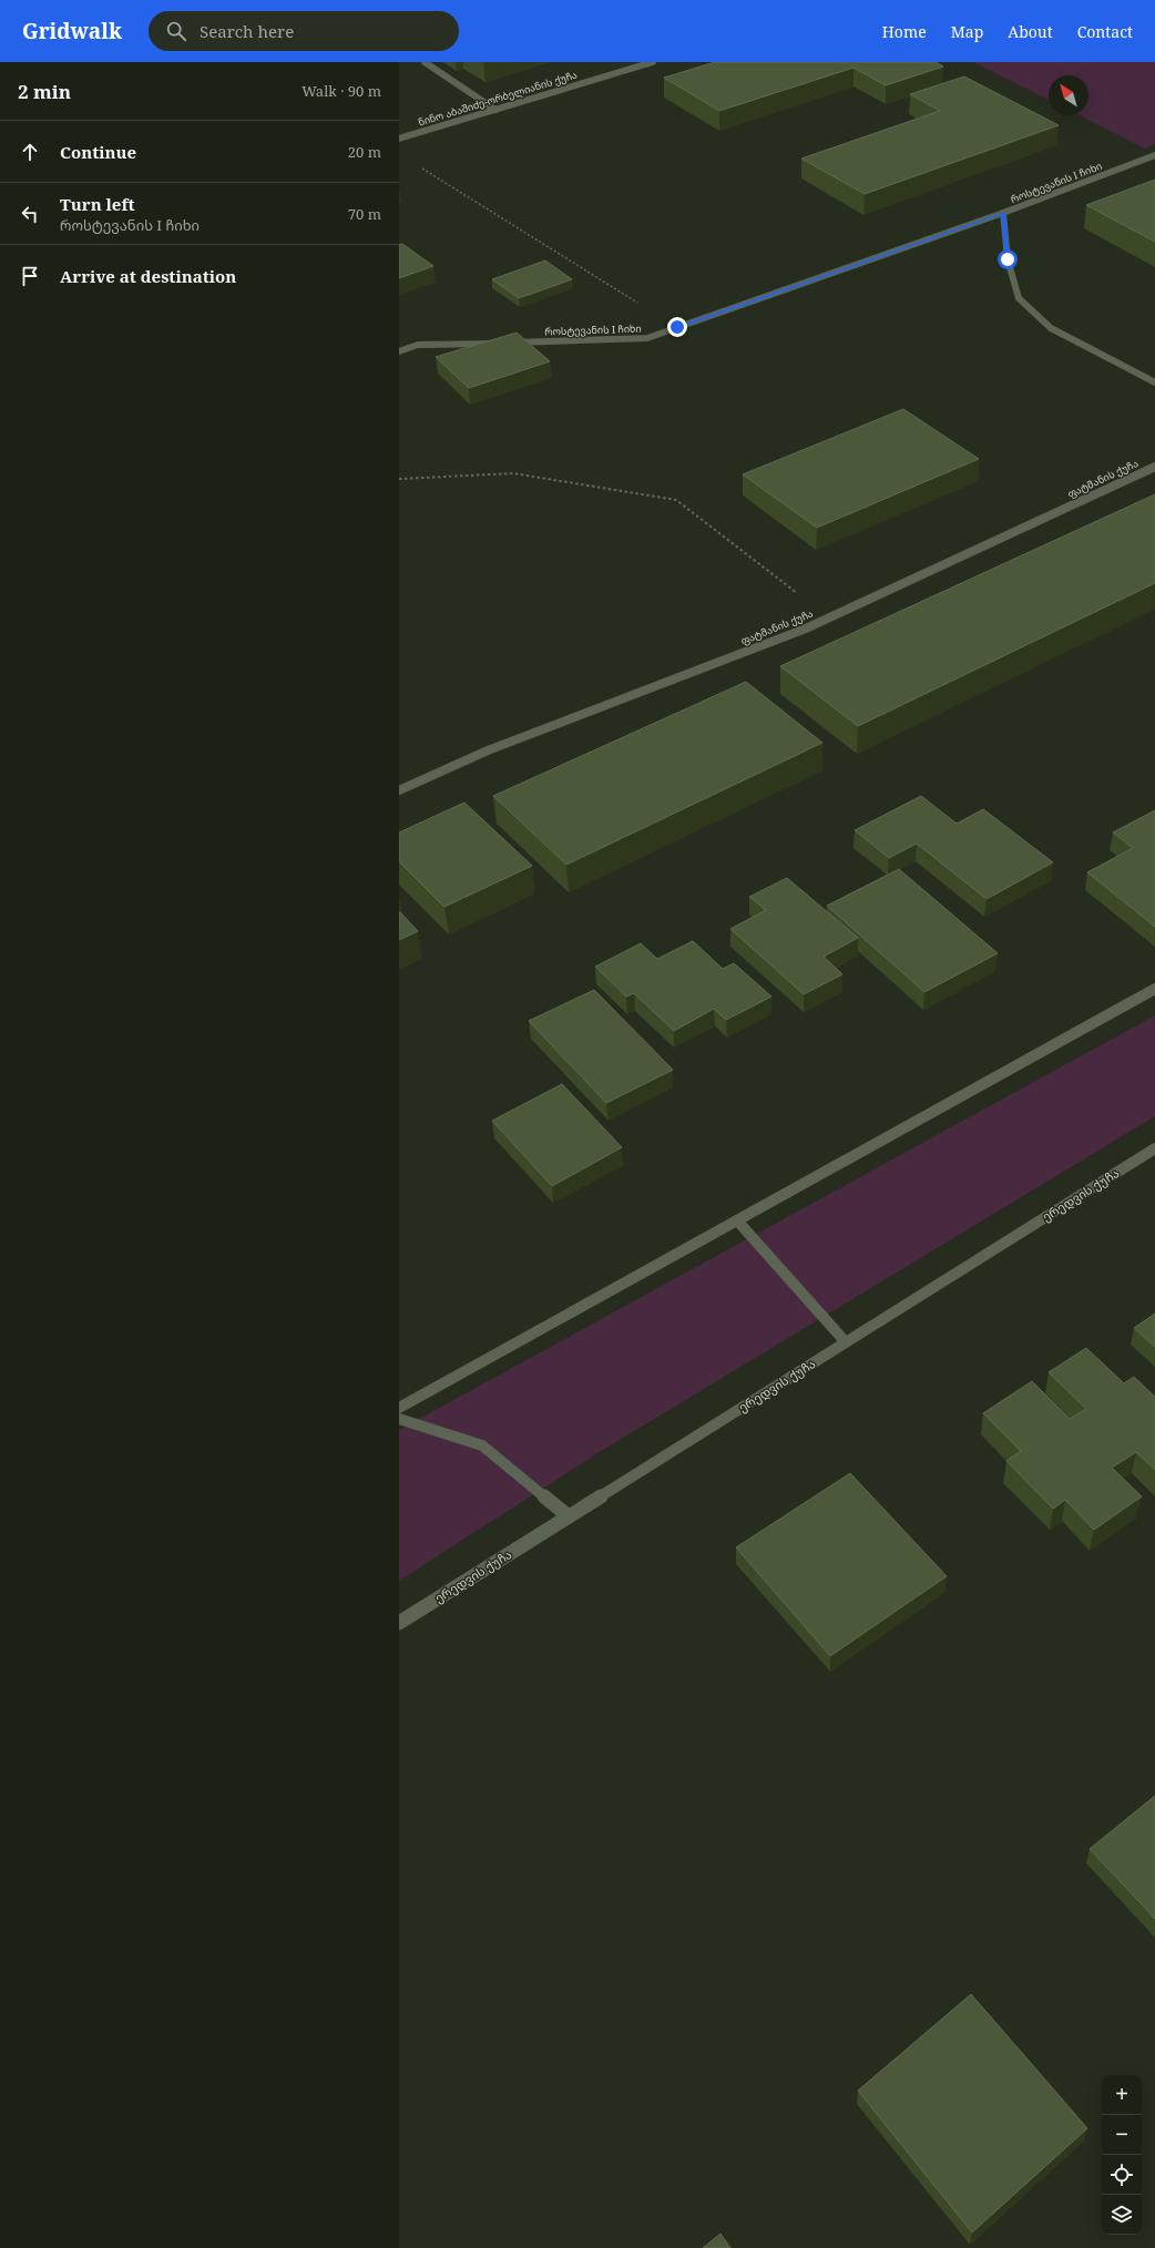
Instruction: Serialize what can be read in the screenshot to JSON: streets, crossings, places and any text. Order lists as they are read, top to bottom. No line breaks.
{"streets":{"street":["ნინო აბაშიძე-ორბელიანის ქუჩა","როსტევანის I ჩიხი","ფატმანის ქუჩა","ერედვის ქუჩა"]},"north":"top left","page":{"header":"Gridwalk","search":"Search here","nav":["Home","Map","About","Contact"],"heading":["2 min","Walk · 90 m"],"list":[["Continue","20 m"],["Turn left","როსტევანის I ჩიხი","70 m"],"Arrive at destination"],"map_buttons":["+","−"]}}
